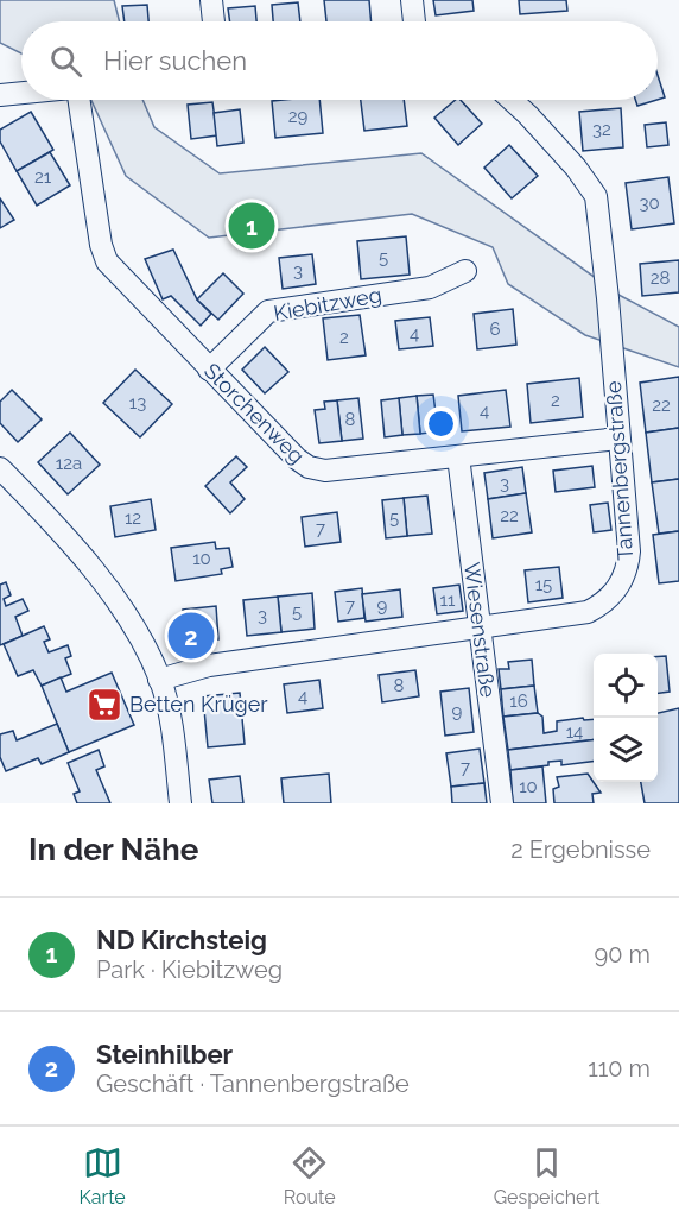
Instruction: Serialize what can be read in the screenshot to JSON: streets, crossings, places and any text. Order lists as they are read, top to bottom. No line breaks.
{"streets":{"street":["Kiebitzweg","Storchenweg","Tannenbergstraße","Wiesenstraße"]},"crossings":[["Kiebitzweg","Storchenweg"],["Storchenweg","Tannenbergstraße"],["Storchenweg","Wiesenstraße"],["Tannenbergstraße","Wiesenstraße"]],"places":{"supermarket":["Betten Krüger"]},"house_numbers":["29","32","21","30","5","3","28","6","4","2","2","13","22","4","8","12a","3","22","12","5","7","10","15","11","7","9","5","3","8","4","16","9","14","7","10"],"page":{"search":"Hier suchen","pins":["1","2"],"heading":["In der Nähe","2 Ergebnisse"],"list":[{"mark":"1","name":"ND Kirchsteig","note":"Park · Kiebitzweg","value":"90 m"},{"mark":"2","name":"Steinhilber","note":"Geschäft · Tannenbergstraße","value":"110 m"}],"nav":["Karte","Route","Gespeichert"]}}
